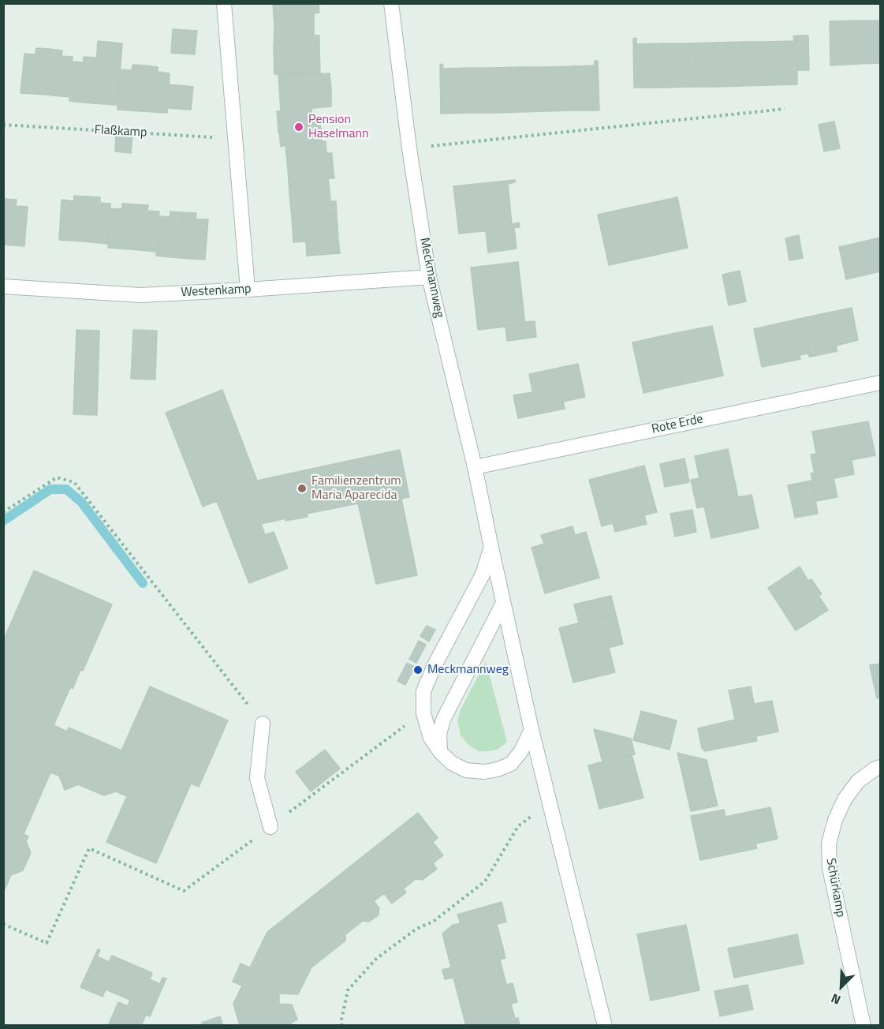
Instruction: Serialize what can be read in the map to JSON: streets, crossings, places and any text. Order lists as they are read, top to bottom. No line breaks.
{"streets":{"street":["Meckmannweg","Westenkamp","Rote Erde","Schürkamp"],"path":["Flaßkamp"]},"crossings":[["Meckmannweg","Westenkamp"],["Meckmannweg","Rote Erde"]],"places":["Pension Haselmann","Familienzentrum Maria Aparecida","Meckmannweg"],"north":"bottom left"}
